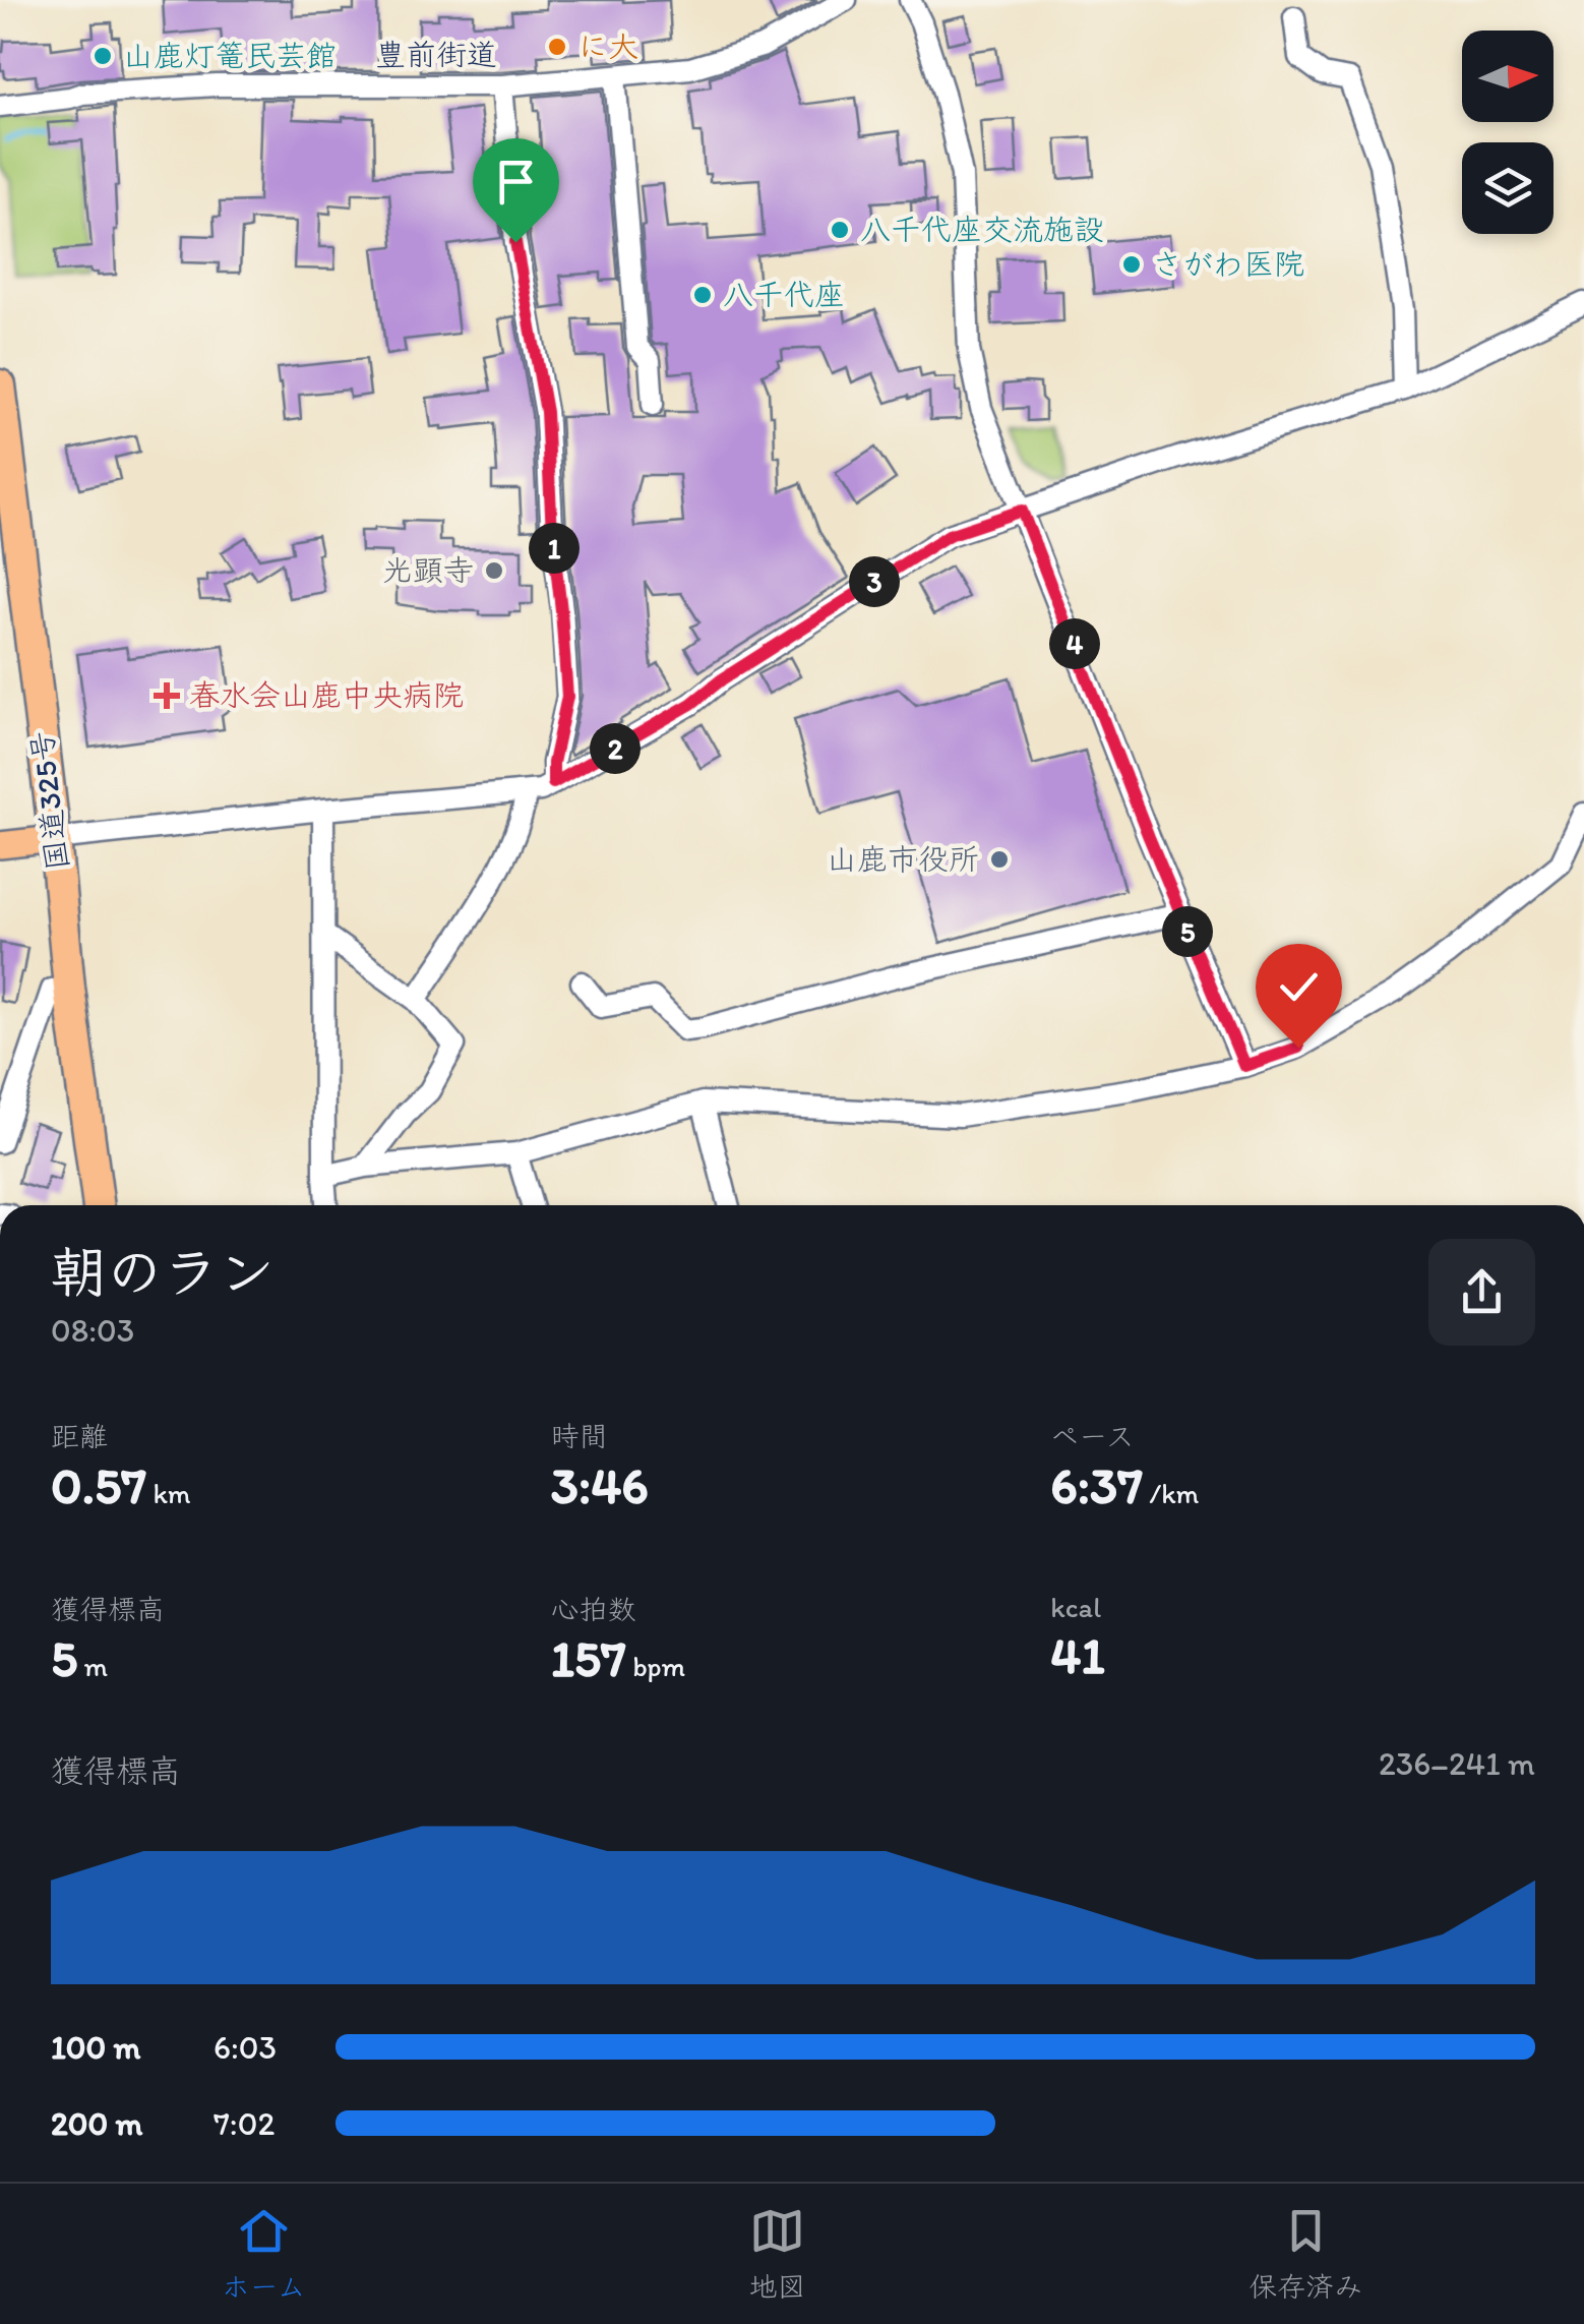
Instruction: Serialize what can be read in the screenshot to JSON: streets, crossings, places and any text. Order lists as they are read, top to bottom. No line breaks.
{"streets":{"highway":["国道325号"],"street":["豊前街道"]},"places":{"other":["に大","山鹿灯篭民芸館","八千代座交流施設","さがわ医院","八千代座","光顕寺","山鹿市役所"],"health":["春水会山鹿中央病院"]},"north":"right","page":{"pins":["1","3","4","2","5"],"heading":["朝のラン","08:03"],"stats":[["距離","0.57 km"],["時間","3:46"],["ペース","6:37 /km"],["獲得標高","5 m"],["心拍数","157 bpm"],["kcal","41"]],"chart":["獲得標高","236–241 m"],"list":[{"name":"100 m","note":"6:03"},{"name":"200 m","note":"7:02"}],"tabs":["ホーム","地図","保存済み"]}}
